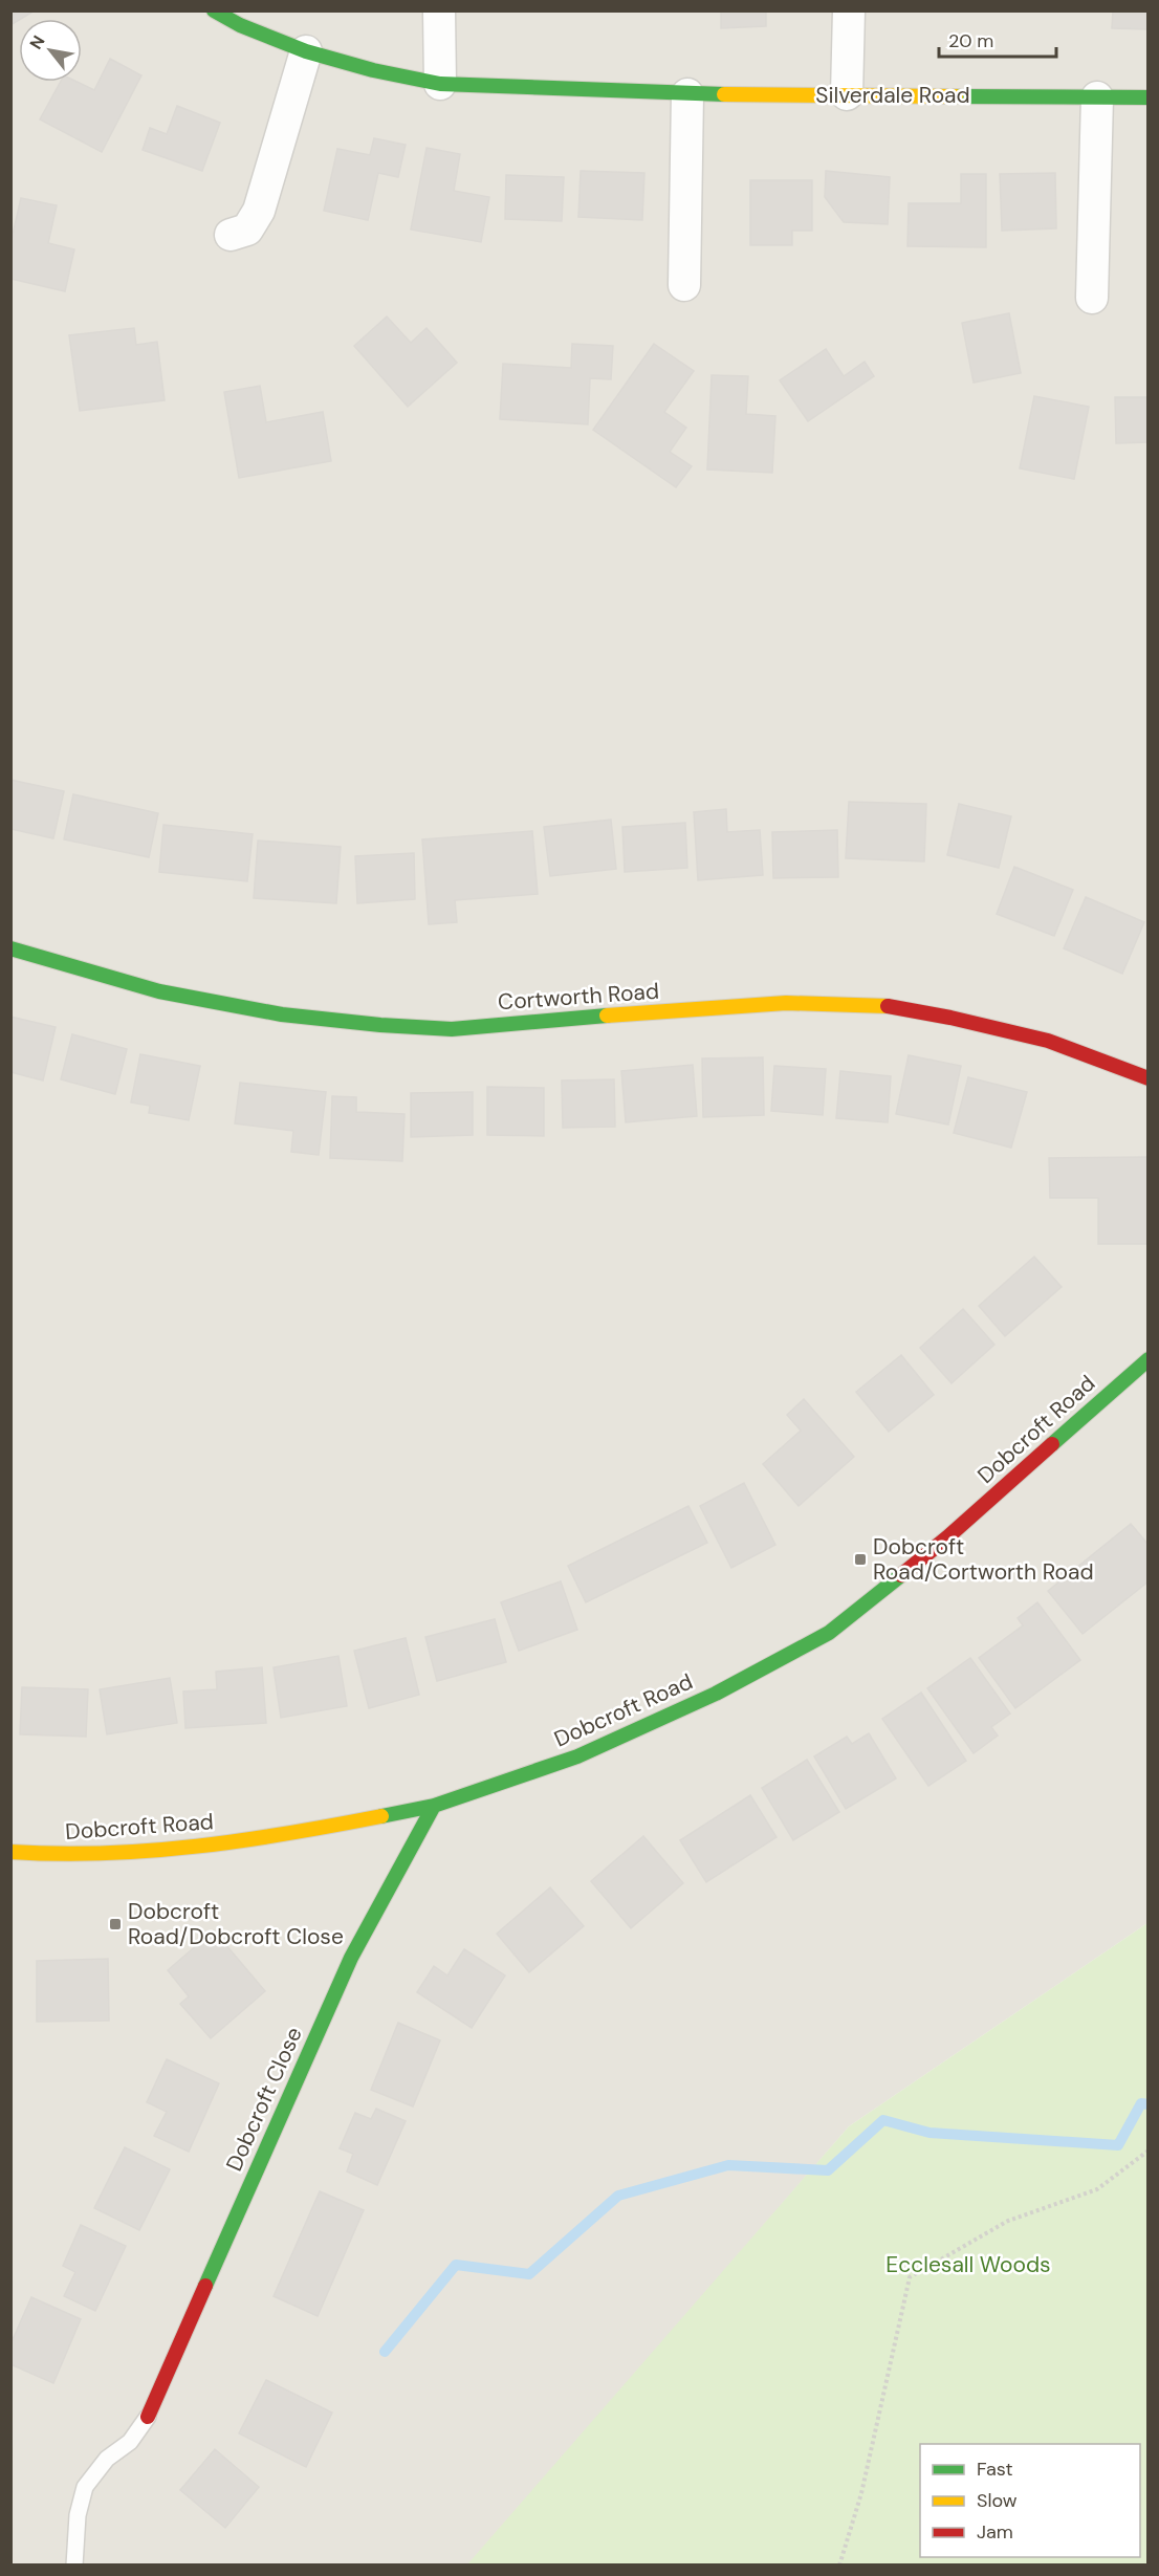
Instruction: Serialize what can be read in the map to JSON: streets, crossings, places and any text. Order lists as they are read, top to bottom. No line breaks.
{"streets":{"street":["Silverdale Road","Cortworth Road","Dobcroft Road","Dobcroft Close"]},"crossings":[["Dobcroft Road","Dobcroft Close"]],"parks":["Ecclesall Woods"],"places":{"transit":["Dobcroft Road/Cortworth Road","Dobcroft Road/Dobcroft Close"]},"legend":["Fast","Slow","Jam"],"scale_bar":"20 m","north":"top left"}
